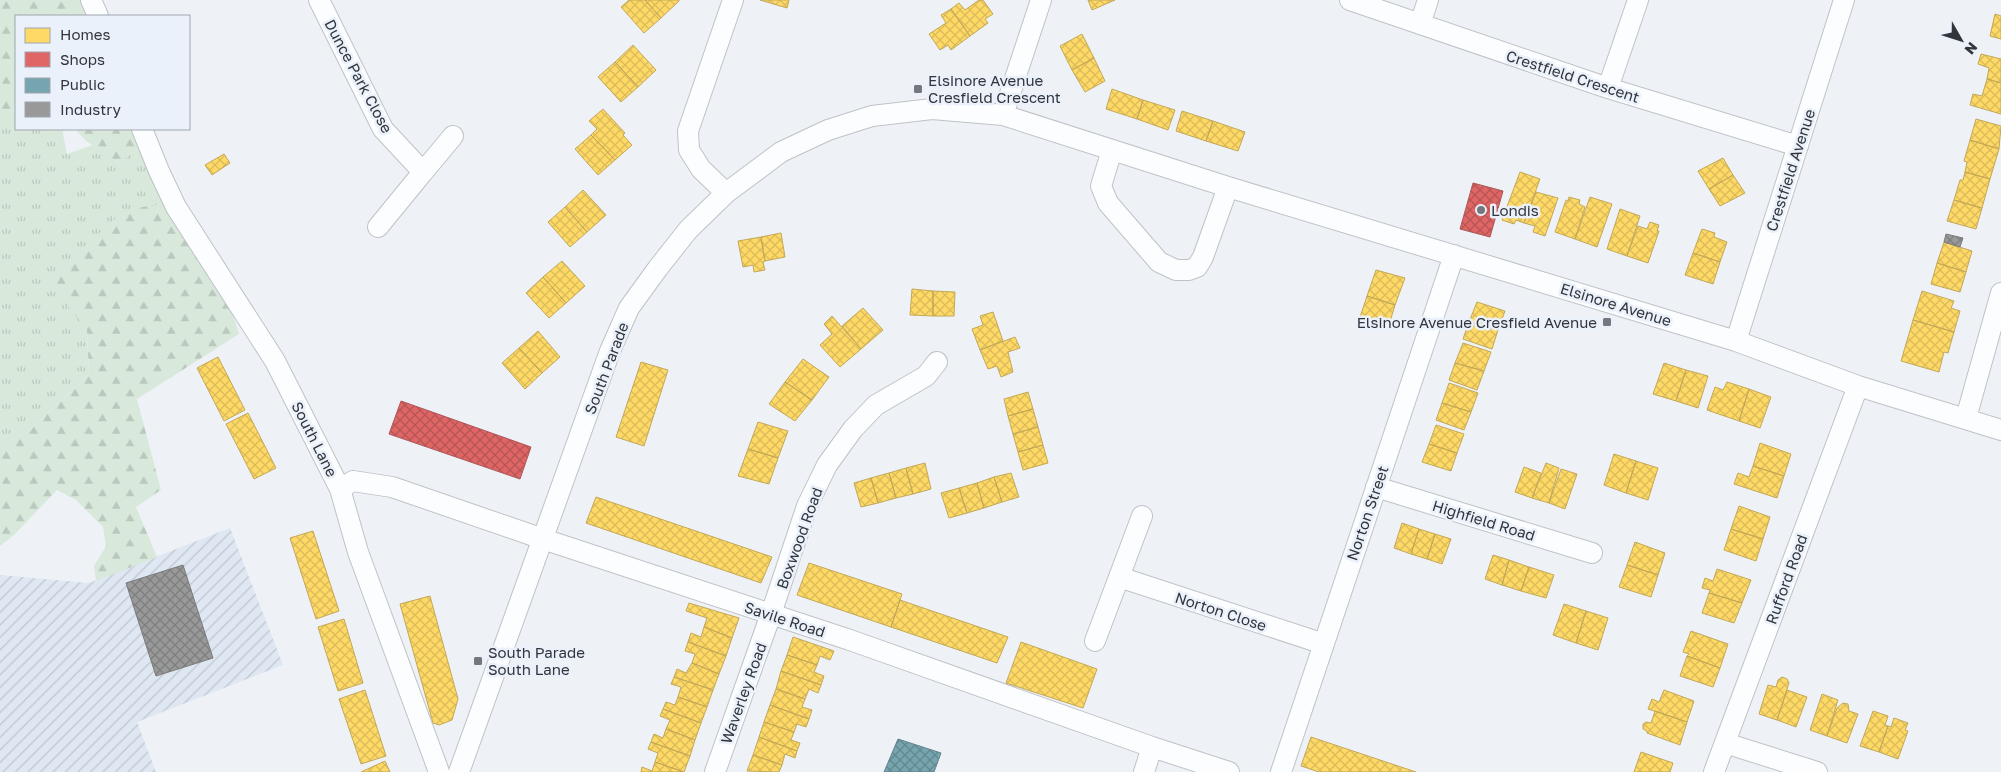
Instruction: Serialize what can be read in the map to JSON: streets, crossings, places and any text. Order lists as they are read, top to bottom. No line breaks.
{"streets":{"street":["Dunce Park Close","Crestfield Crescent","Crestfield Avenue","Elsinore Avenue","South Parade","South Lane","Norton Street","Highfield Road","Boxwood Road","Rufford Road","Norton Close","Savile Road","Waverley Road"]},"crossings":[["Crestfield Crescent","Crestfield Avenue"],["Crestfield Avenue","Elsinore Avenue"],["Elsinore Avenue","South Parade"],["Elsinore Avenue","Norton Street"],["Elsinore Avenue","Rufford Road"],["South Parade","Savile Road"],["South Lane","Savile Road"],["Norton Street","Highfield Road"],["Norton Street","Norton Close"],["Boxwood Road","Savile Road"],["Boxwood Road","Waverley Road"],["Savile Road","Waverley Road"]],"places":{"transit":["Elsinore Avenue Cresfield Crescent","Elsinore Avenue Cresfield Avenue","South Parade South Lane"],"other":["Londis"]},"legend":["Homes","Shops","Public","Industry"],"north":"bottom right"}
